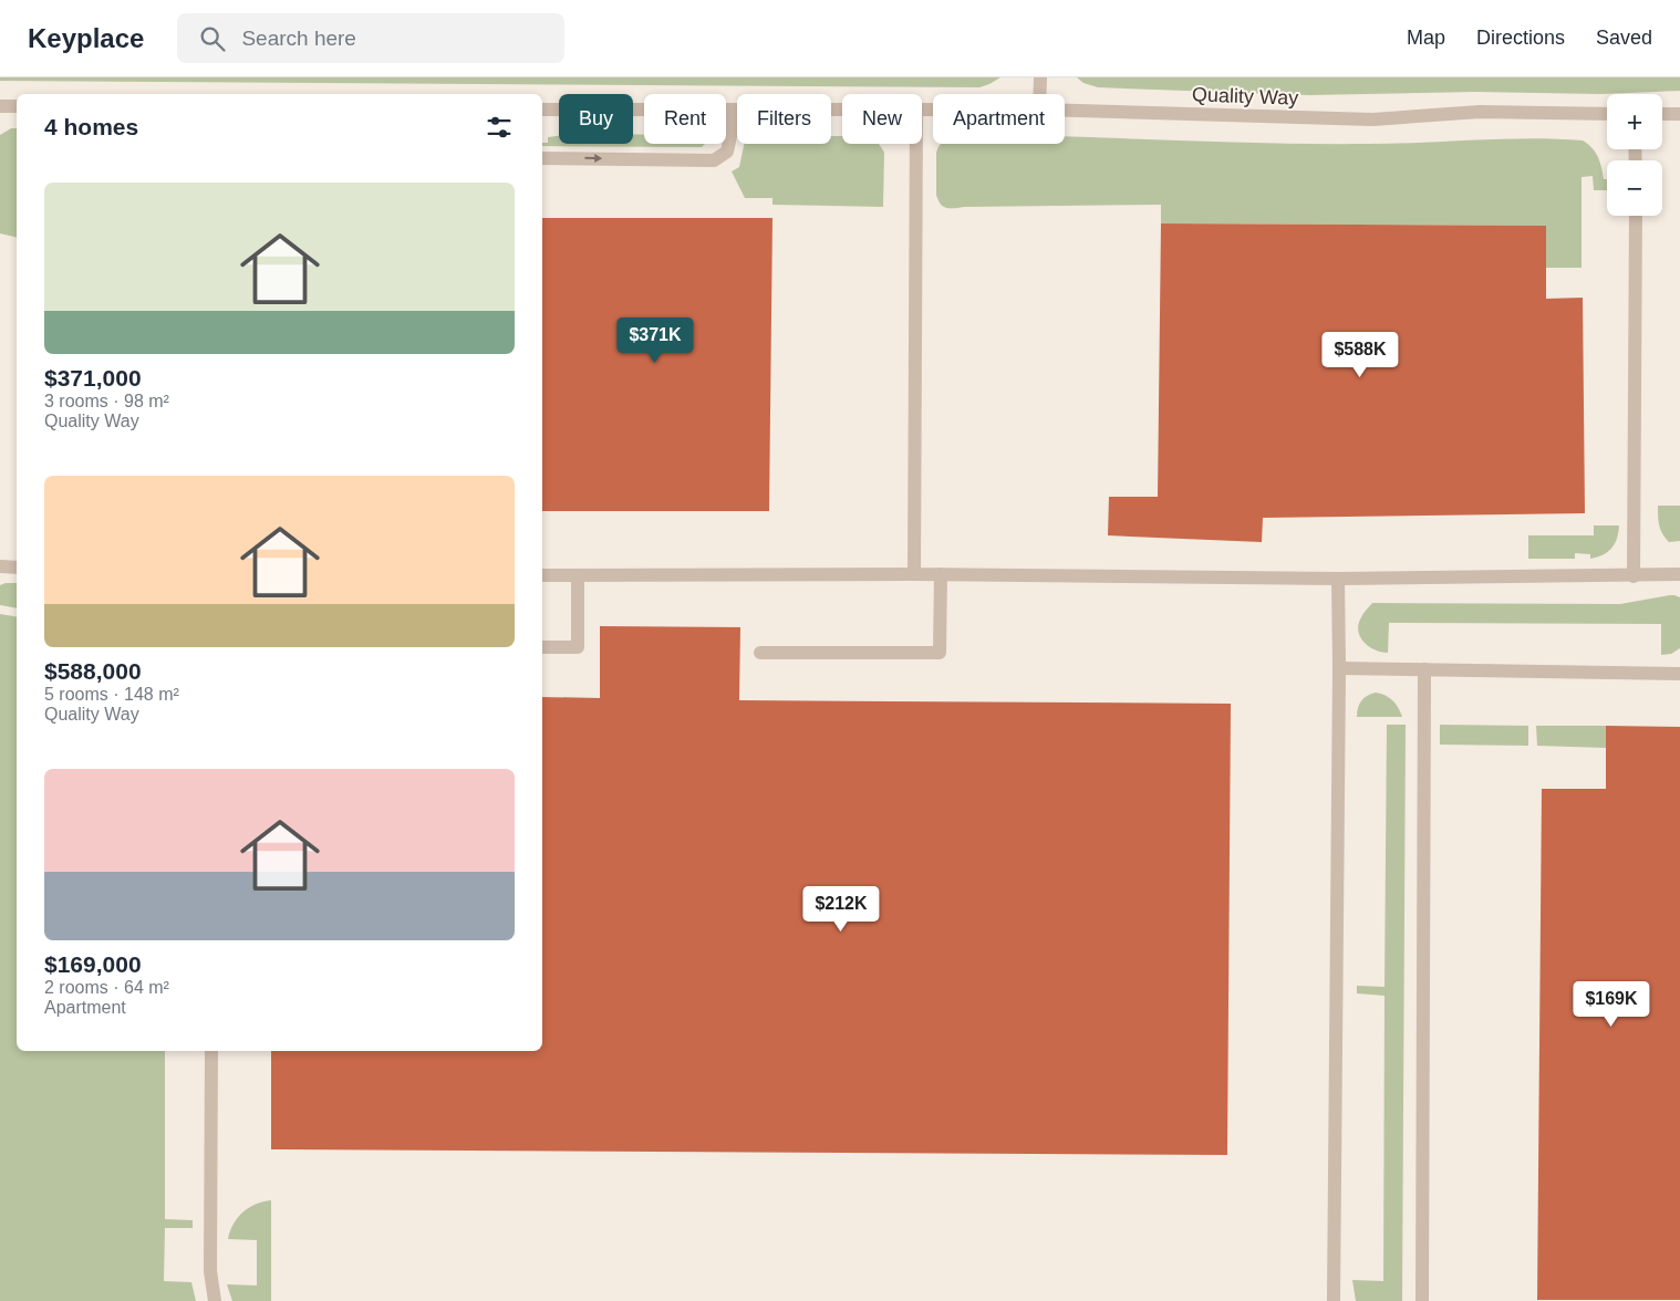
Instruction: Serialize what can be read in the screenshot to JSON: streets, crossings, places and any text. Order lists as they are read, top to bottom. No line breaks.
{"streets":{"street":["Quality Way"]},"page":{"header":"Keyplace","search":"Search here","nav":["Map","Directions","Saved"],"map_buttons":["+","−"],"chip":["Buy","Rent","Filters","New","Apartment"],"heading":"4 homes","list":[{"name":"$371,000","note":"3 rooms · 98 m² · Quality Way"},{"name":"$588,000","note":"5 rooms · 148 m² · Quality Way"},{"name":"$169,000","note":"2 rooms · 64 m² · Apartment"}],"price":["$371K","$588K","$212K","$169K"]}}
